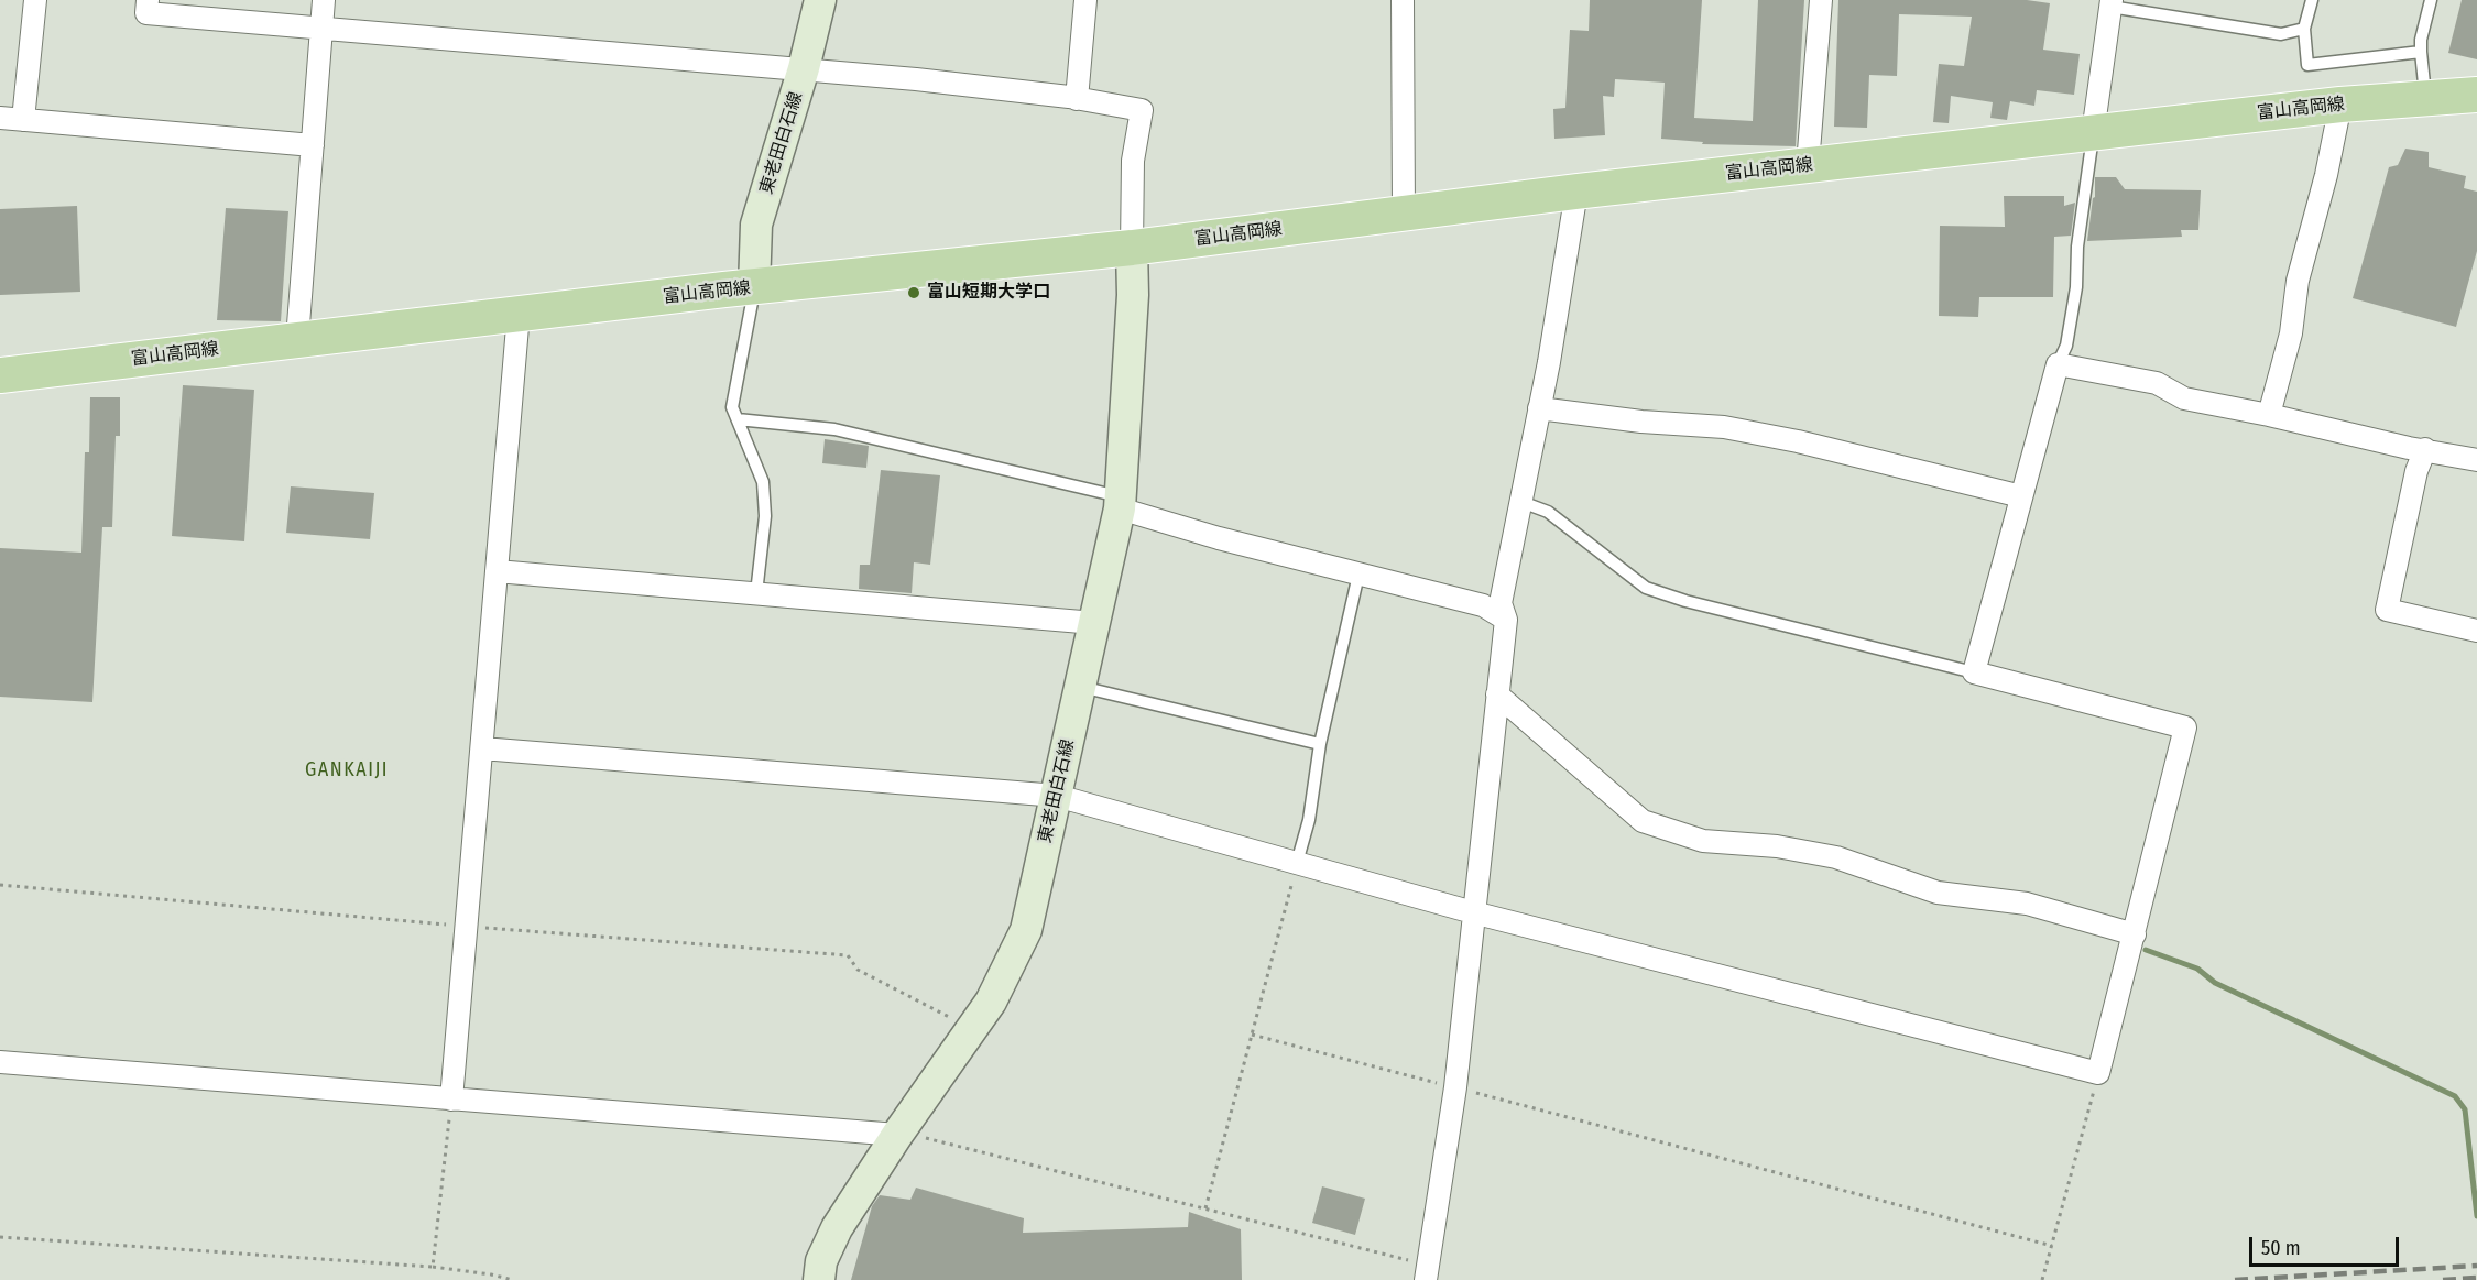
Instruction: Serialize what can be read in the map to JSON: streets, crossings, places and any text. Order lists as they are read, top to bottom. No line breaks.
{"streets":{"main road":["富山高岡線","東老田白石線"]},"crossings":[["富山高岡線","東老田白石線"]],"districts":["GANKAIJI"],"places":["富山短期大学口"],"scale_bar":"50 m"}
